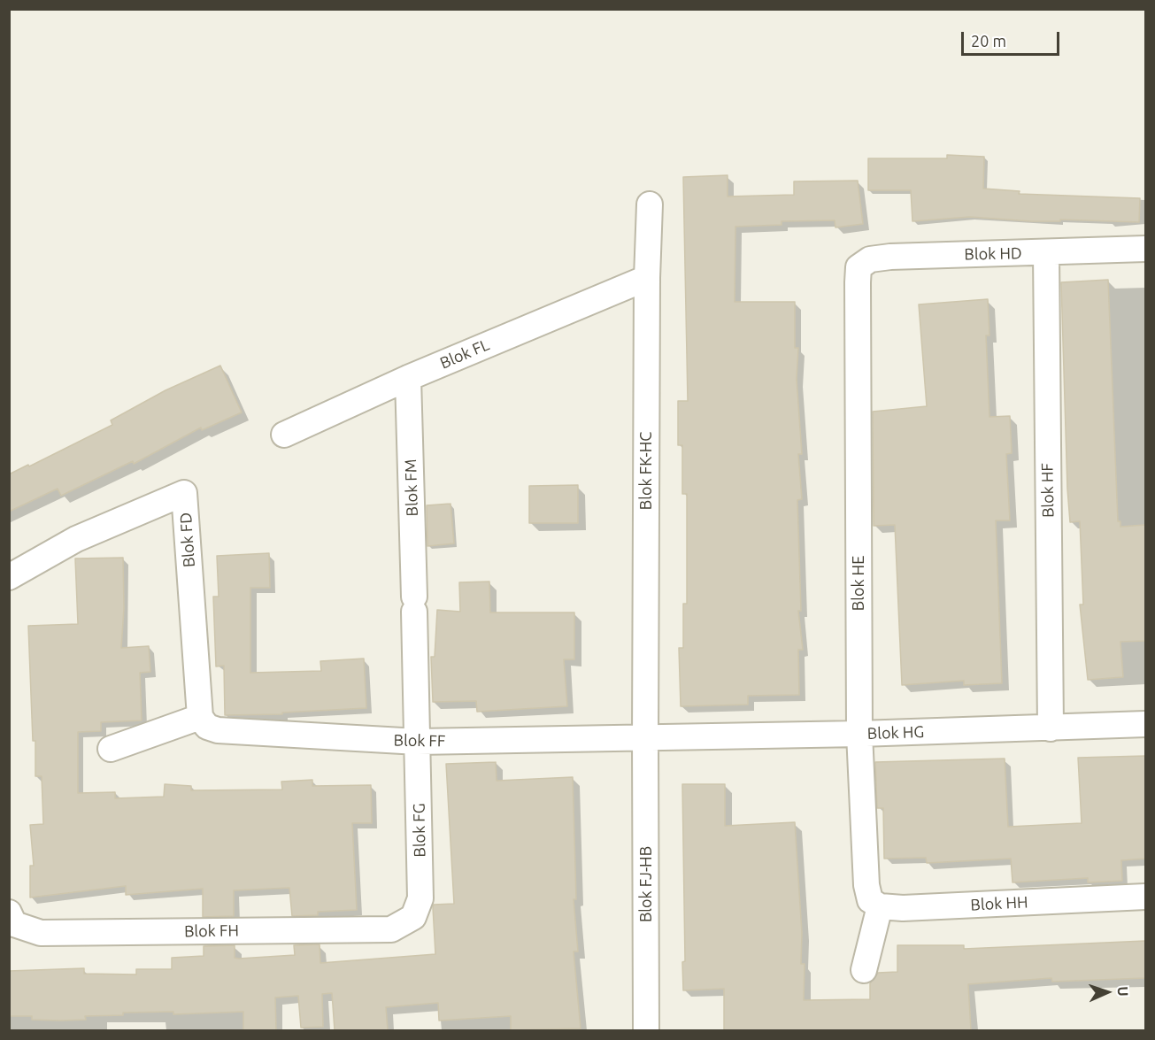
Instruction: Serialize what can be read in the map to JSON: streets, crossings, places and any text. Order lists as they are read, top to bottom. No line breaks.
{"streets":{"street":["Blok HD","Blok FL","Blok FK-HC","Blok FM","Blok HF","Blok FD","Blok HE","Blok HG","Blok FF","Blok FG","Blok FJ-HB","Blok HH","Blok FH"]},"crossings":[["Blok HD","Blok HF"],["Blok HD","Blok HE"],["Blok FL","Blok FK-HC"],["Blok FL","Blok FM"],["Blok FK-HC","Blok HG"],["Blok FK-HC","Blok FF"],["Blok FK-HC","Blok FJ-HB"],["Blok FM","Blok FF"],["Blok FM","Blok FG"],["Blok HF","Blok HG"],["Blok FD","Blok FF"],["Blok HE","Blok HG"],["Blok HE","Blok HH"],["Blok HG","Blok FF"],["Blok HG","Blok FJ-HB"],["Blok FF","Blok FG"],["Blok FF","Blok FJ-HB"],["Blok FG","Blok FH"]],"scale_bar":"20 m","north":"right"}
